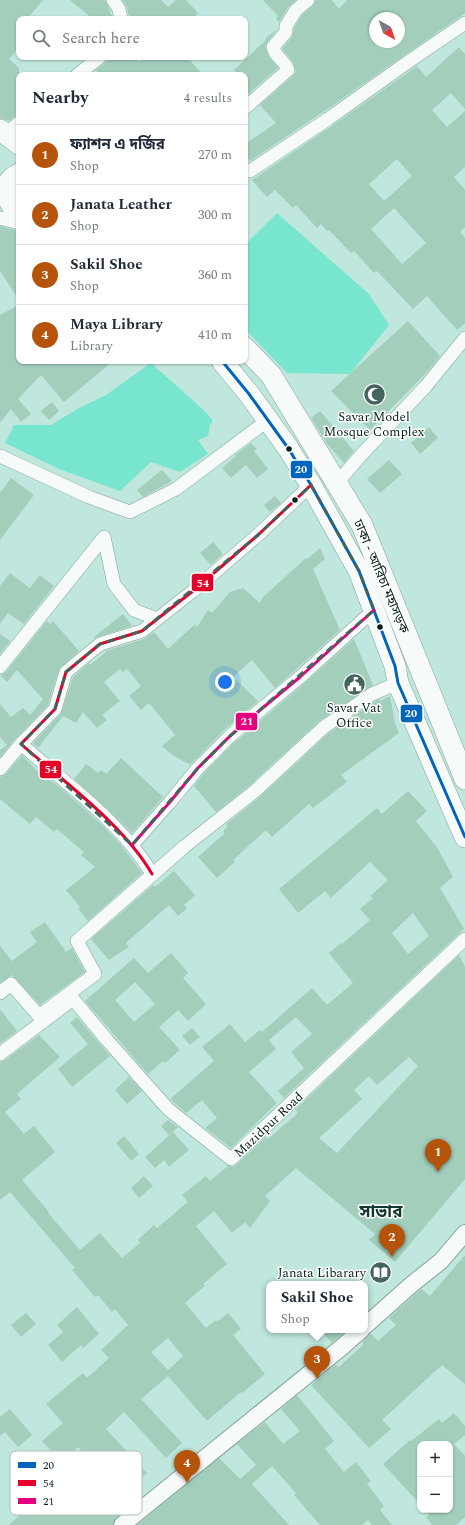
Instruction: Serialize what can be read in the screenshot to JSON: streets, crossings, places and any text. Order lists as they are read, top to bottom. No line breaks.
{"streets":{"highway":["ঢাকা - আরিচা মহাসড়ক"],"street":["Mazidpur Road"]},"districts":["সাভার"],"places":{"mosque":["Savar Model Mosque Complex"],"public building":["Savar Vat Office"],"library":["Janata Libarary"]},"lines":["transit line 20","transit line 54","transit line 21"],"legend":["20","54","21"],"north":"bottom right","page":{"search":"Search here","heading":["Nearby","4 results"],"list":[{"mark":"1","name":"ফ্যাশন এ দর্জির","note":"Shop","value":"270 m"},{"mark":"2","name":"Janata Leather","note":"Shop","value":"300 m"},{"mark":"3","name":"Sakil Shoe","note":"Shop","value":"360 m"},{"mark":"4","name":"Maya Library","note":"Library","value":"410 m"}],"pins":["1","2","3","4"],"popup":["Sakil Shoe","Shop"],"map_buttons":["+","−"]}}
